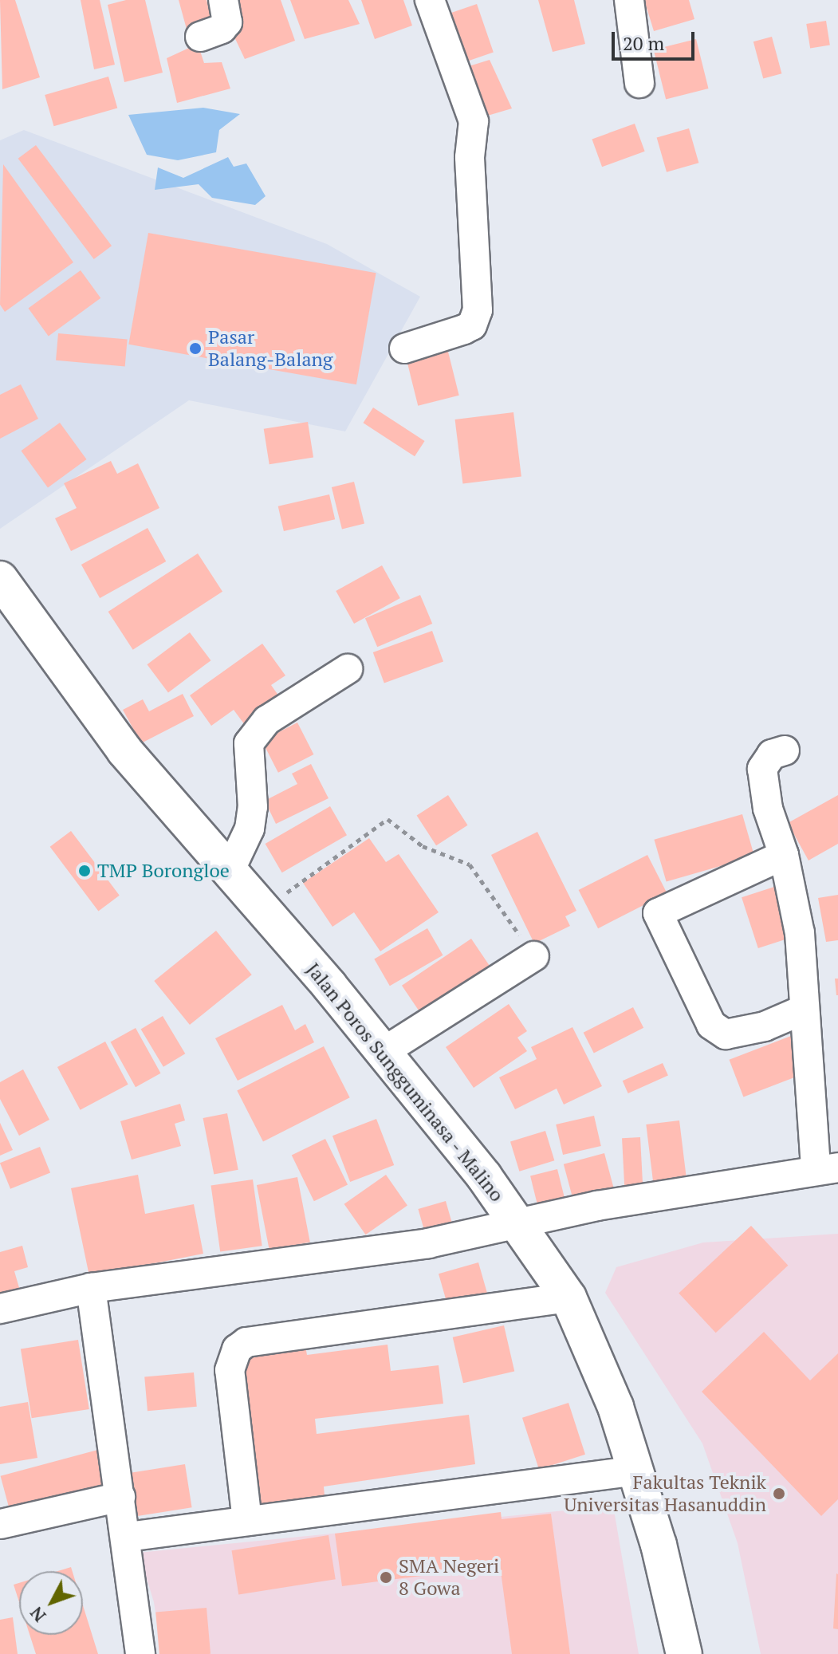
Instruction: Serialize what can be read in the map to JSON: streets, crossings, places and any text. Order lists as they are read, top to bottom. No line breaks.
{"streets":{"main road":["Jalan Poros Sungguminasa - Malino"]},"places":["Pasar Balang-Balang","TMP Borongloe","Fakultas Teknik Universitas Hasanuddin","SMA Negeri 8 Gowa"],"scale_bar":"20 m","north":"bottom left"}
